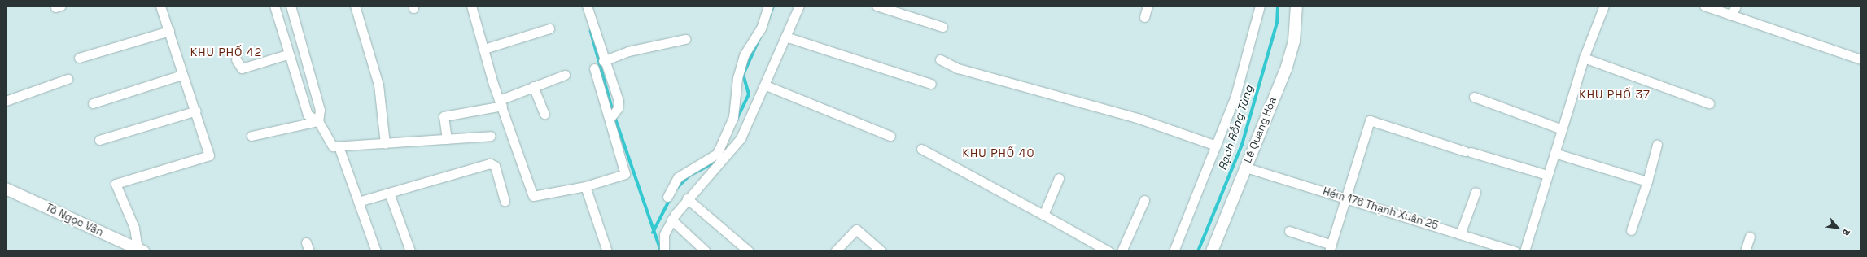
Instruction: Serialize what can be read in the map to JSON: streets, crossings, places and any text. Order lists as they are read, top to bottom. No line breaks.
{"streets":{"street":["Lê Quang Hòa","Hẻm 176 Thạnh Xuân 25","Tô Ngọc Vân"]},"crossings":[["Lê Quang Hòa","Hẻm 176 Thạnh Xuân 25"]],"districts":["KHU PHỐ 42","KHU PHỐ 37","KHU PHỐ 40"],"water":["Rạch Rỗng Tùng"],"north":"bottom right"}
